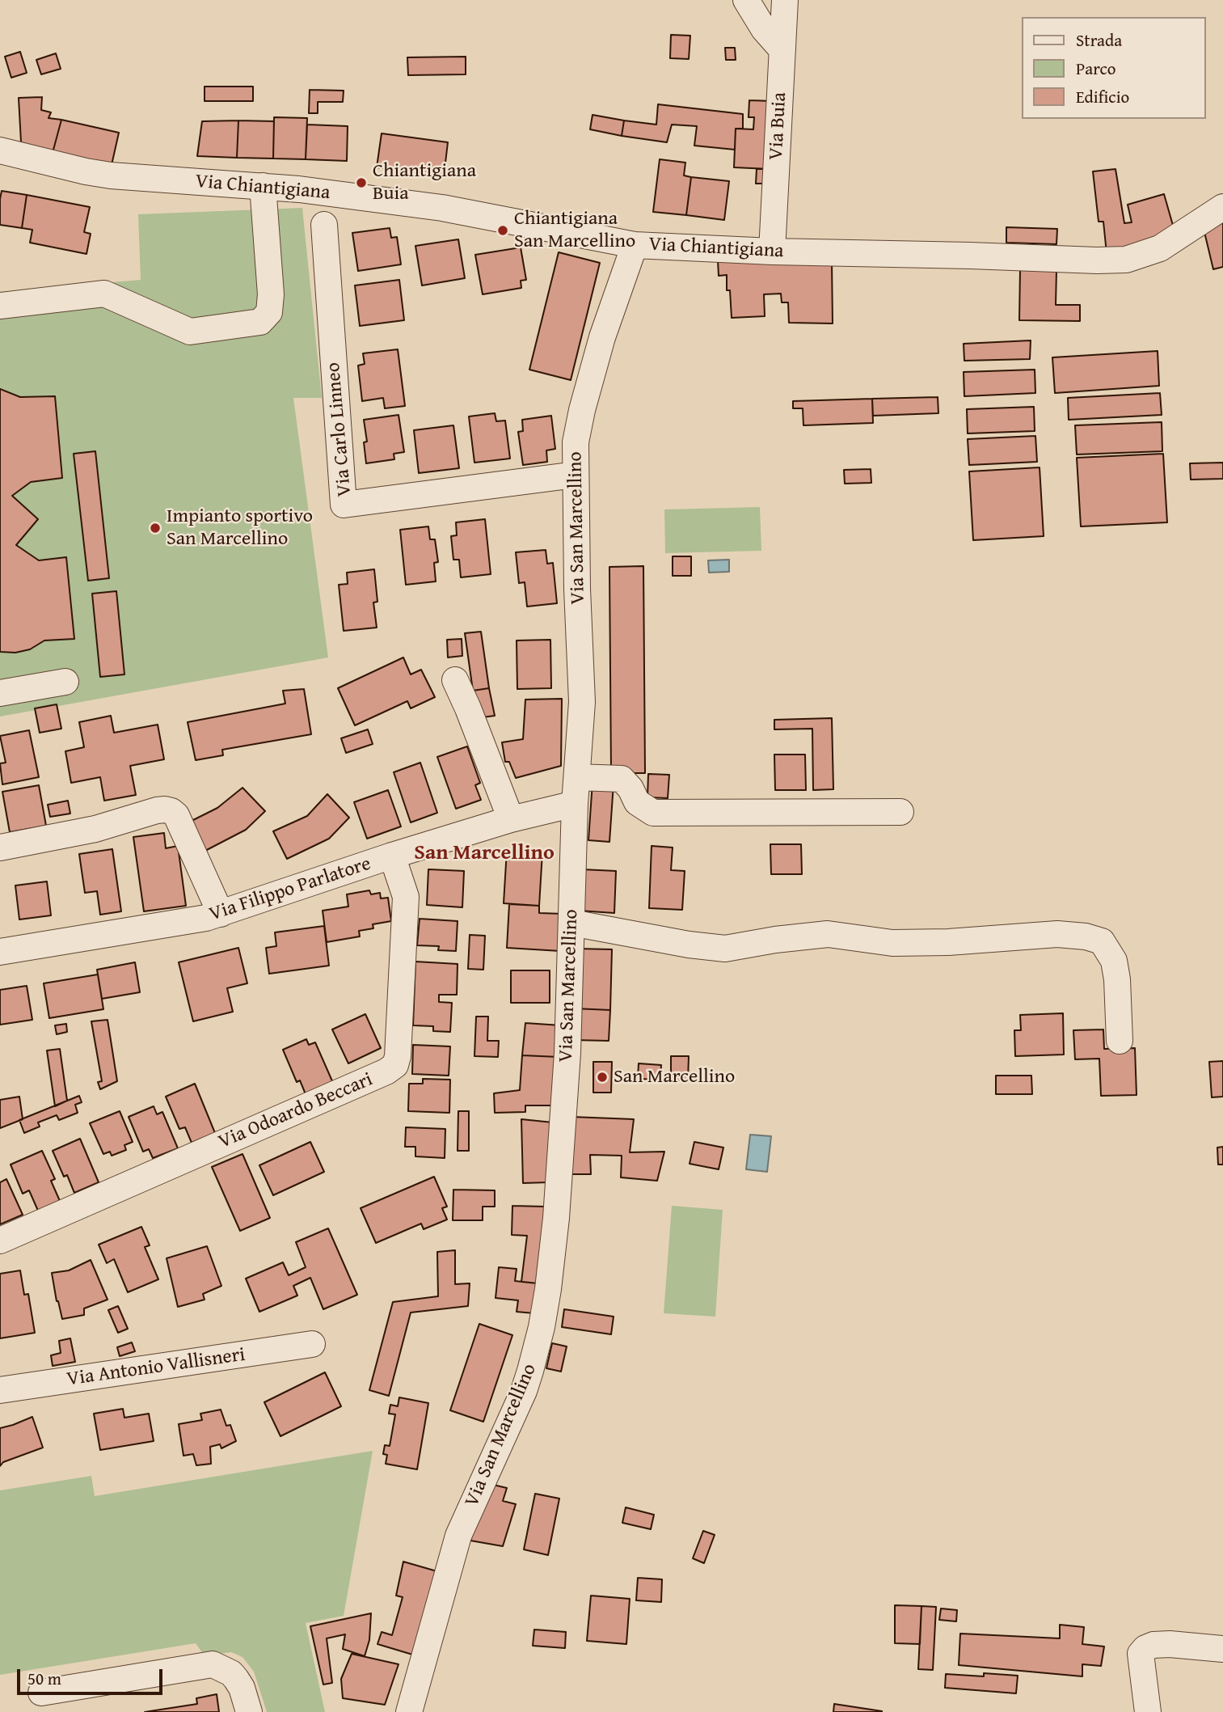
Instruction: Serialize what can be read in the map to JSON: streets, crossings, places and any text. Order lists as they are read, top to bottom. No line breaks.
{"streets":{"street":["Via Buia","Via Chiantigiana","Via Carlo Linneo","Via San Marcellino","Via Filippo Parlatore","Via Odoardo Beccari","Via Antonio Vallisneri"]},"crossings":[["Via Buia","Via Chiantigiana"],["Via Chiantigiana","Via San Marcellino"],["Via Carlo Linneo","Via San Marcellino"],["Via San Marcellino","Via Filippo Parlatore"],["Via Filippo Parlatore","Via Odoardo Beccari"]],"districts":["San Marcellino"],"places":["Chiantigiana Buia","Chiantigiana San Marcellino","Impianto sportivo San Marcellino","San Marcellino"],"legend":["Strada","Parco","Edificio"],"scale_bar":"50 m"}
